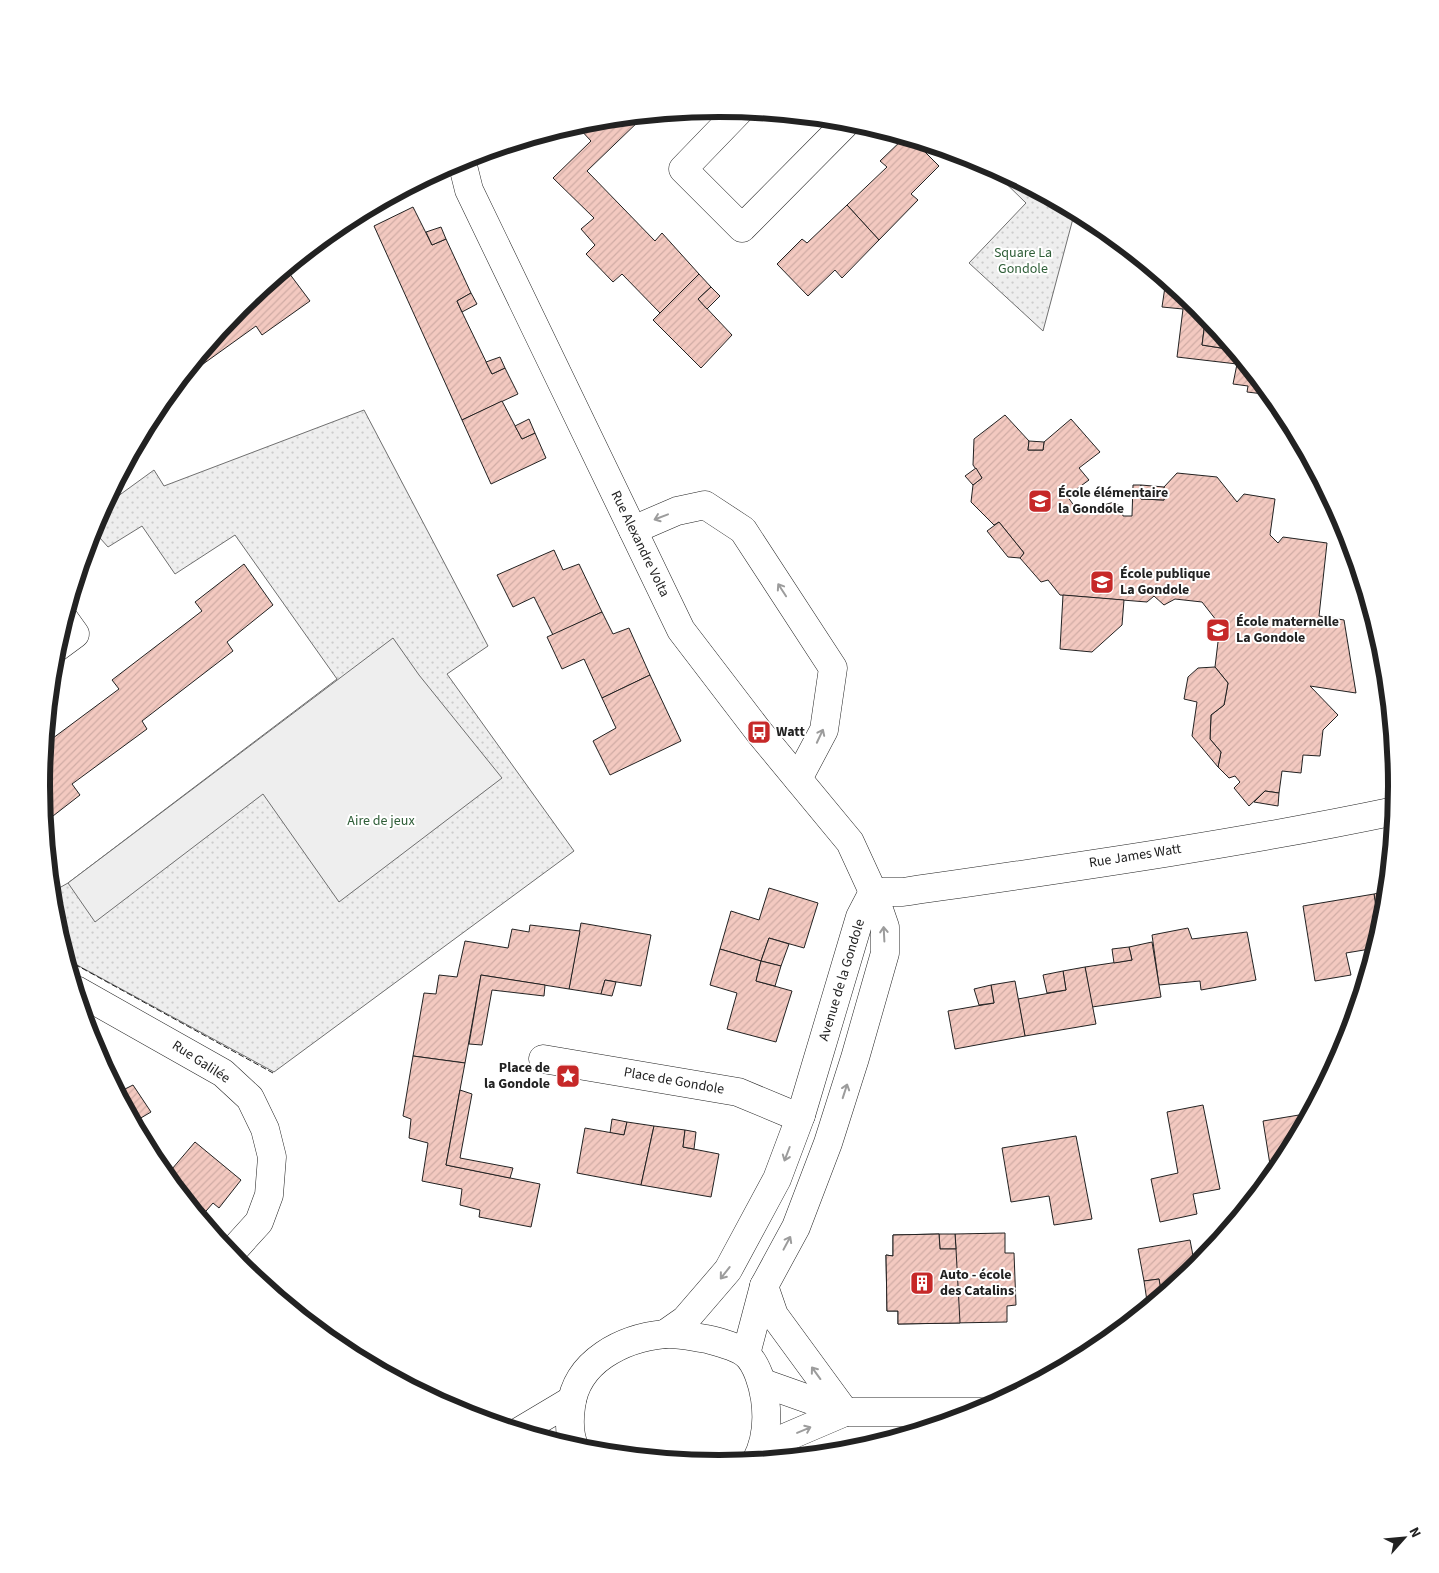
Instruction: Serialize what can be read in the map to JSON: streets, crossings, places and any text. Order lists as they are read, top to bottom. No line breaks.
{"streets":{"street":["Rue Alexandre Volta","Rue James Watt","Avenue de la Gondole","Rue Galilée","Place de Gondole"]},"crossings":[["Rue Alexandre Volta","Rue James Watt"],["Rue Alexandre Volta","Avenue de la Gondole"],["Rue James Watt","Avenue de la Gondole"],["Avenue de la Gondole","Place de Gondole"]],"parks":["Square La Gondole","Aire de jeux"],"places":{"school or university":["École élémentaire la Gondole","École publique La Gondole","École maternelle La Gondole"],"bus stop":["Watt"],"place":["Place de la Gondole"],"building":["Auto - école des Catalins"]},"north":"top right"}
